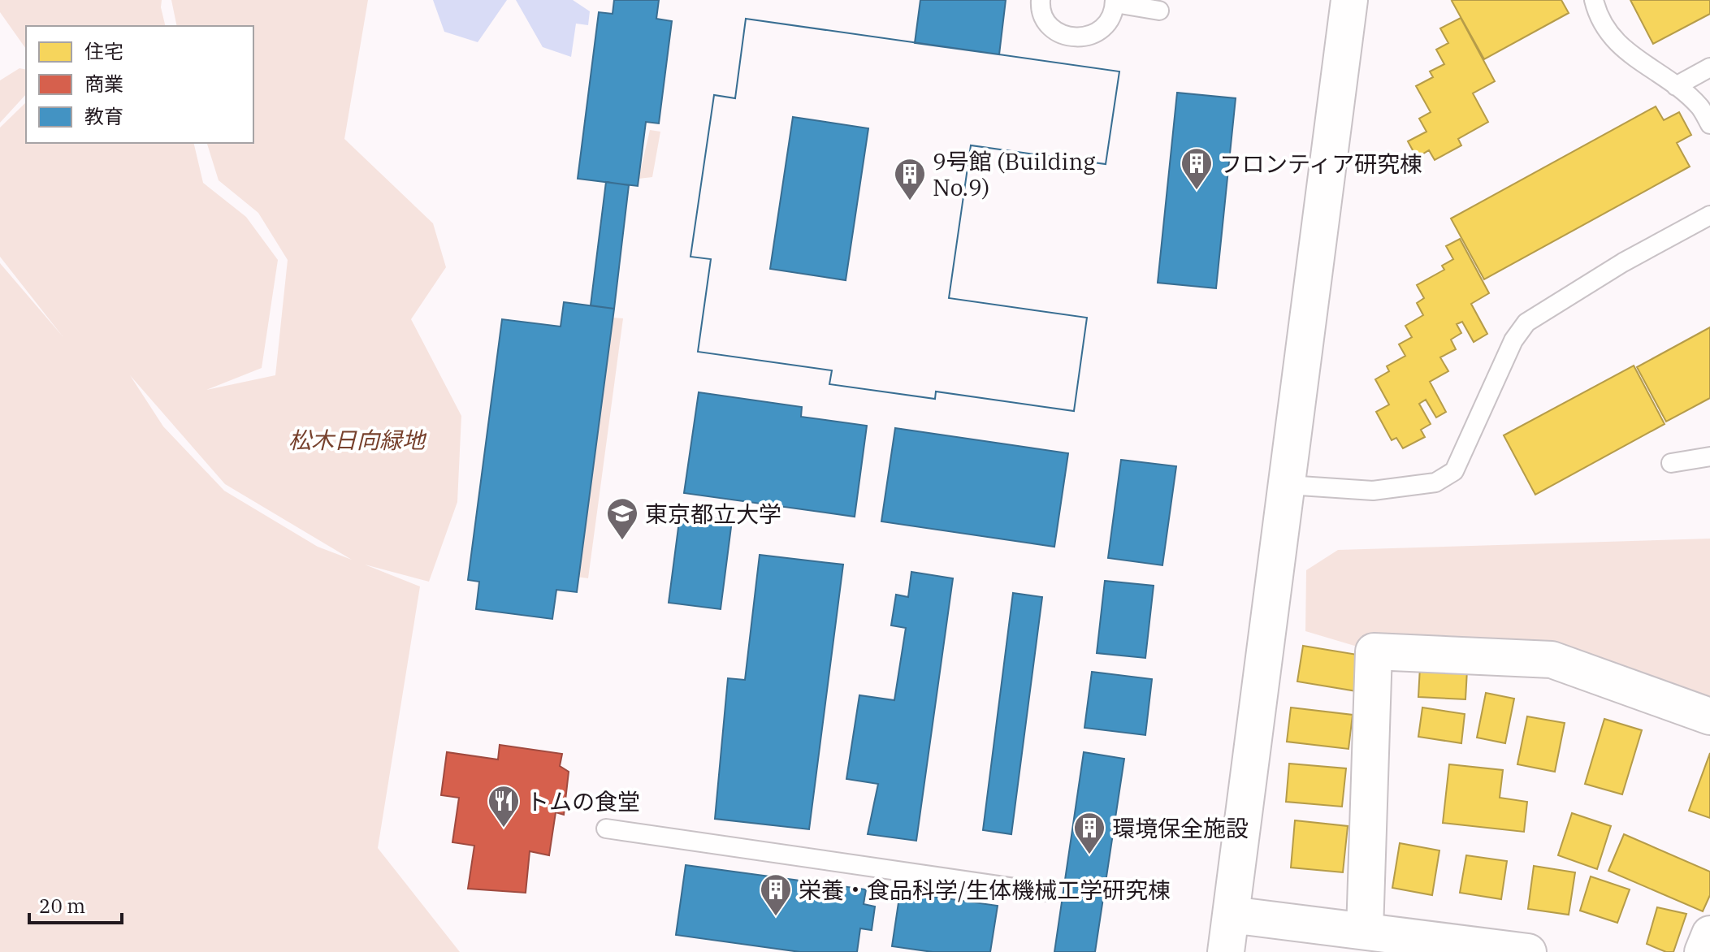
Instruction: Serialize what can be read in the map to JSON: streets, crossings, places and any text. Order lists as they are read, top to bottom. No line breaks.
{"parks":["松木日向緑地"],"places":{"building":["フロンティア研究棟","9号館 (Building No.9)","環境保全施設","栄養・食品科学/生体機械工学研究棟"],"school or university":["東京都立大学"],"restaurant":["トムの食堂"]},"legend":["住宅","商業","教育"],"scale_bar":"20 m"}
